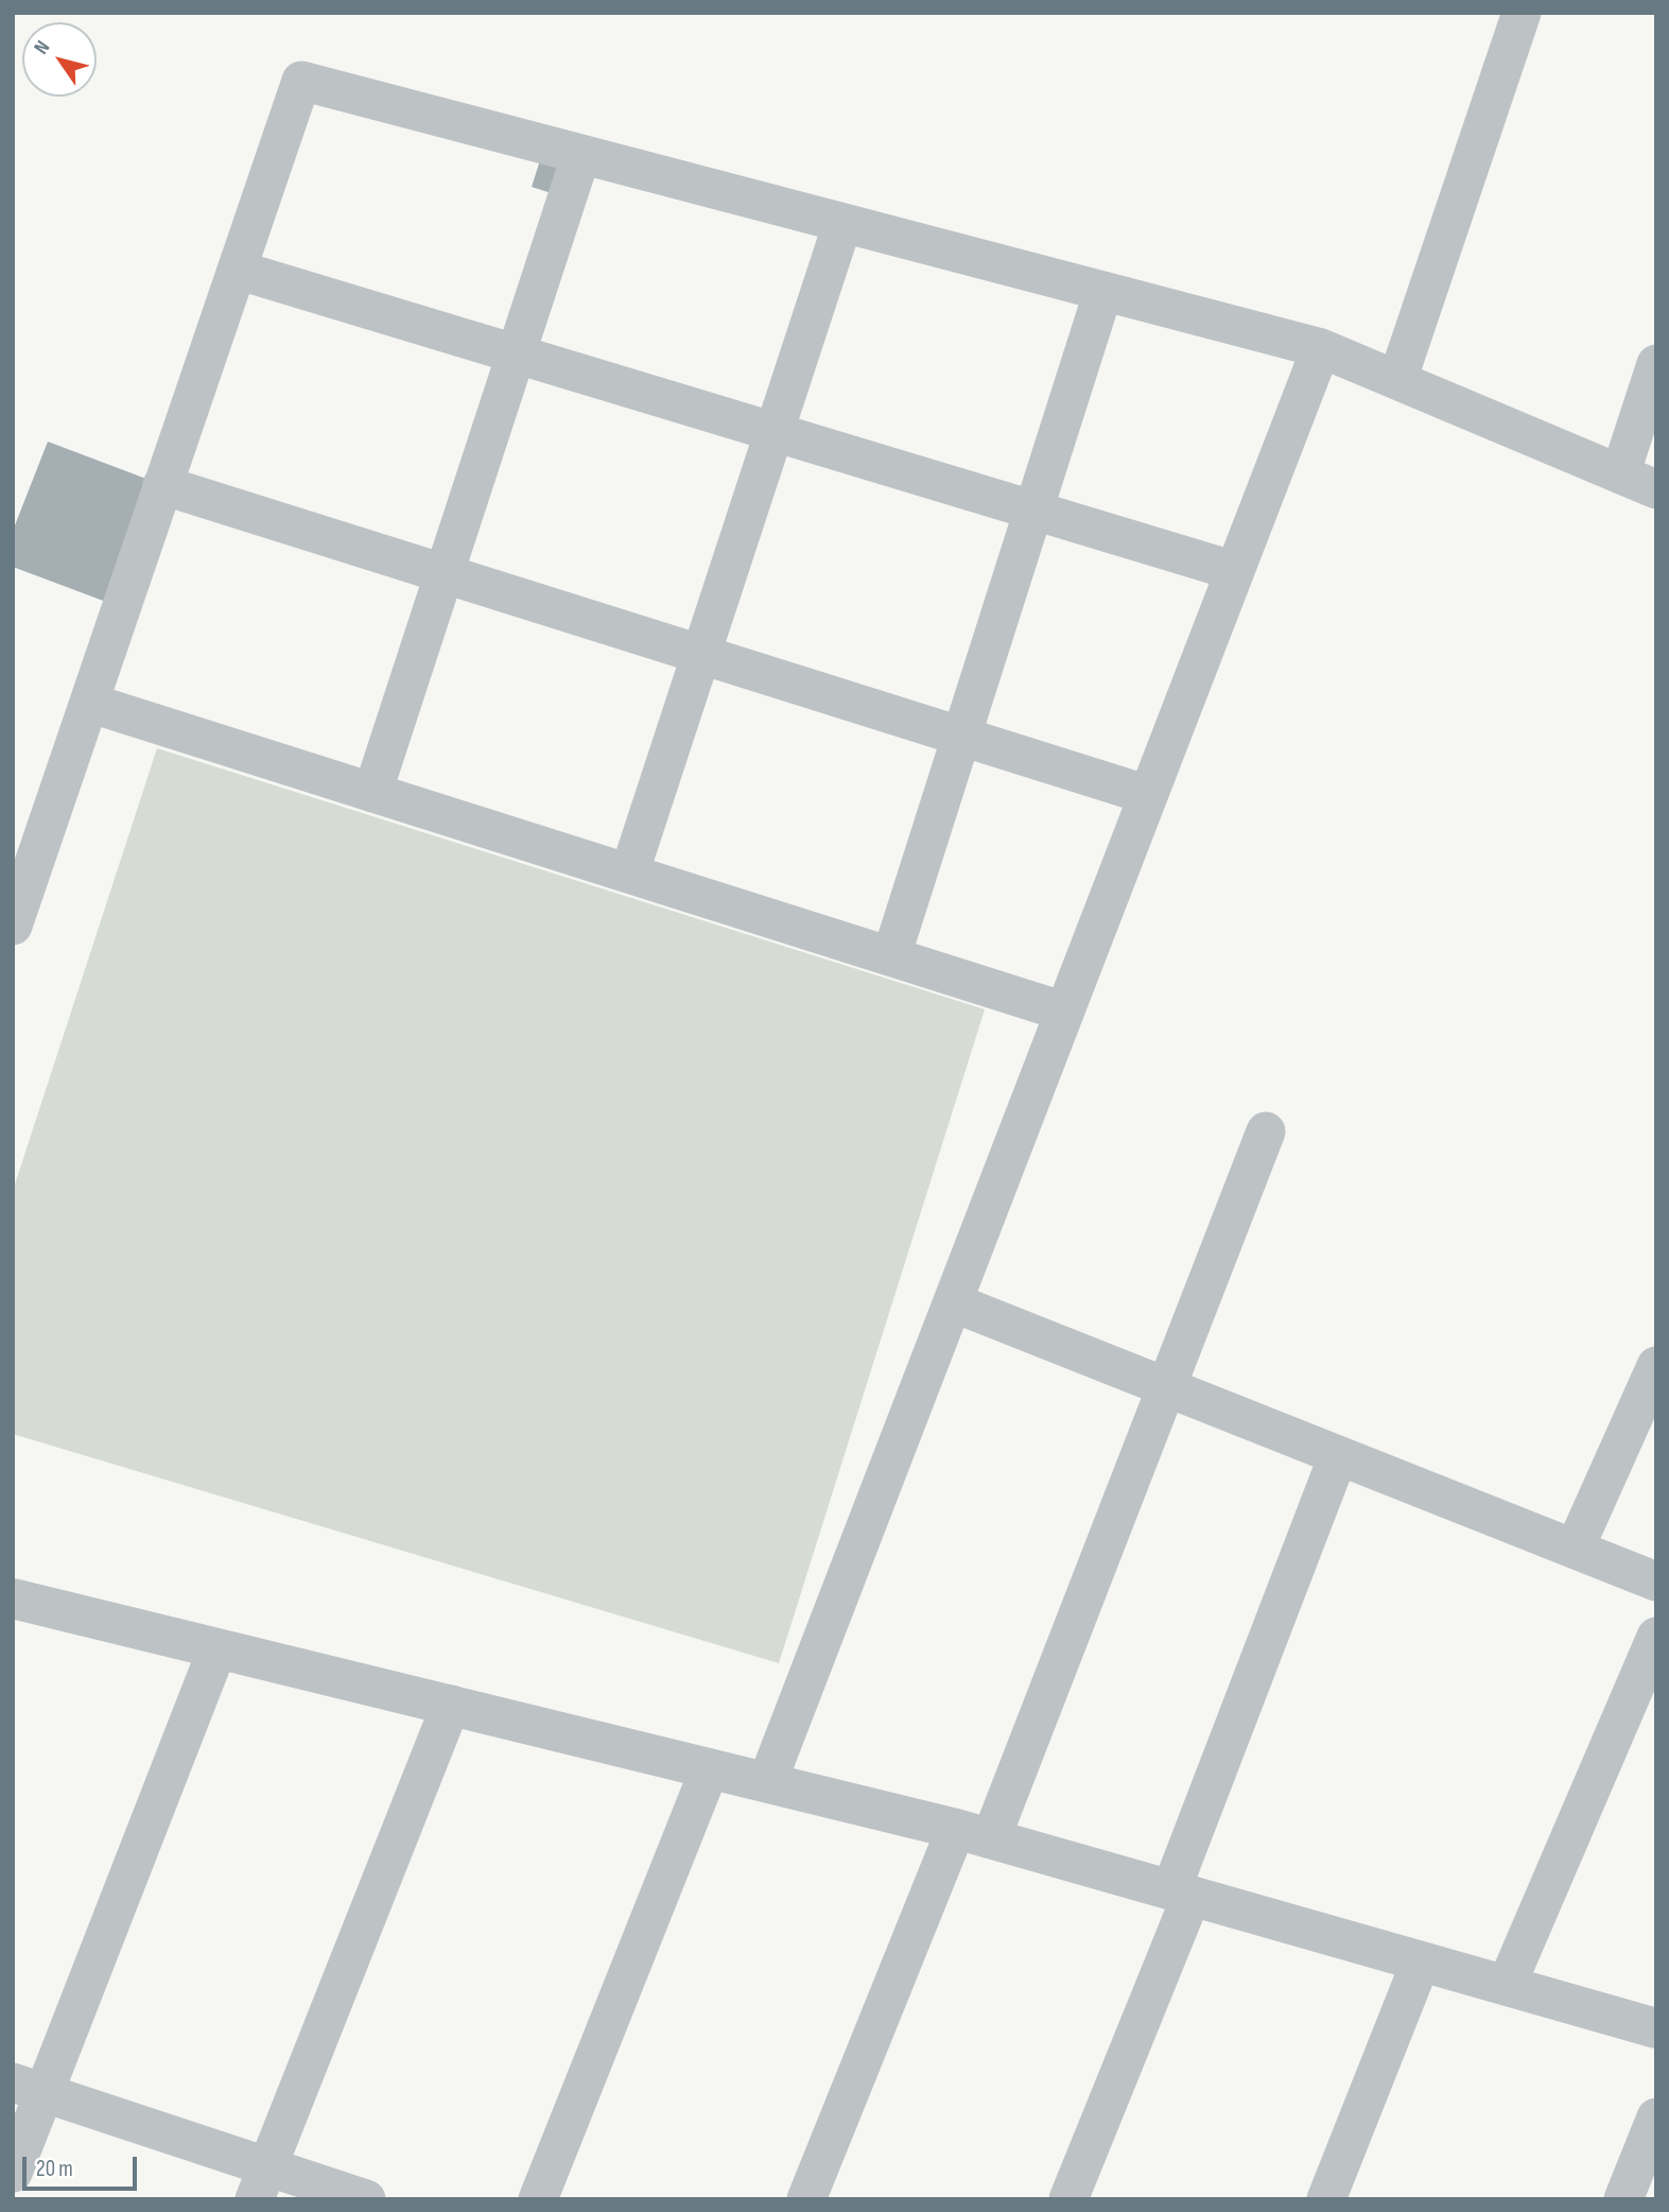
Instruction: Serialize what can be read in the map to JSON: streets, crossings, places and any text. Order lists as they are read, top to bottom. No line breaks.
{"scale_bar":"20 m","north":"top left"}
